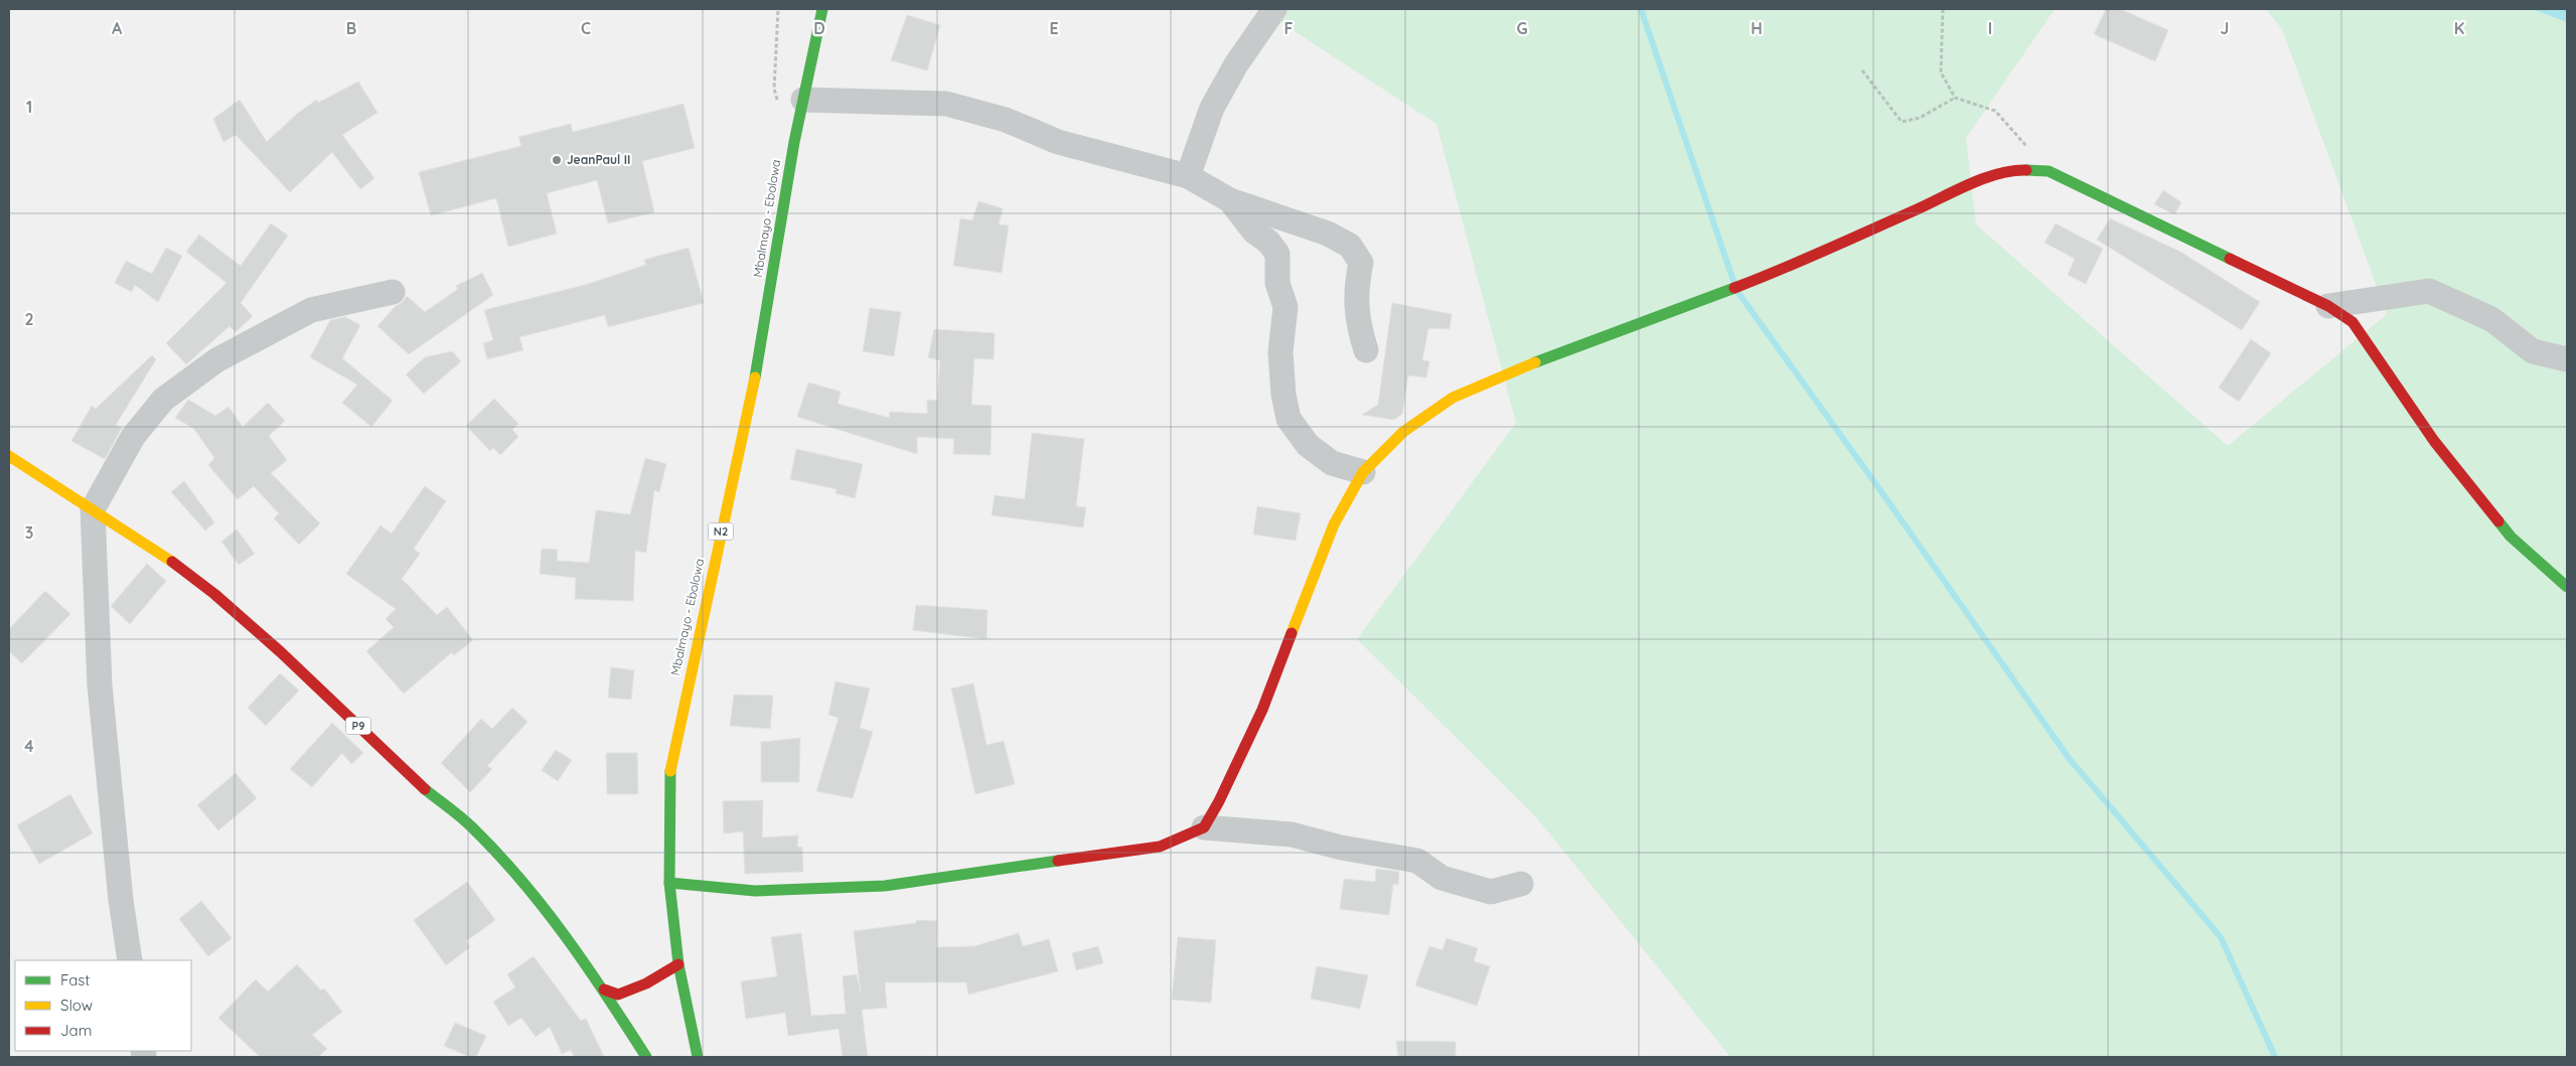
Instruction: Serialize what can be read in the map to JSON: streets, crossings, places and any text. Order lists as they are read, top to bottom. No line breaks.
{"streets":{"main road":["Mbalmayo - Ebolowa","N2","P9"]},"places":["JeanPaul II"],"legend":["Fast","Slow","Jam"],"grid":{"columns":["A","B","C","D","E","F","G","H","I","J","K"],"rows":["1","2","3","4"]}}
